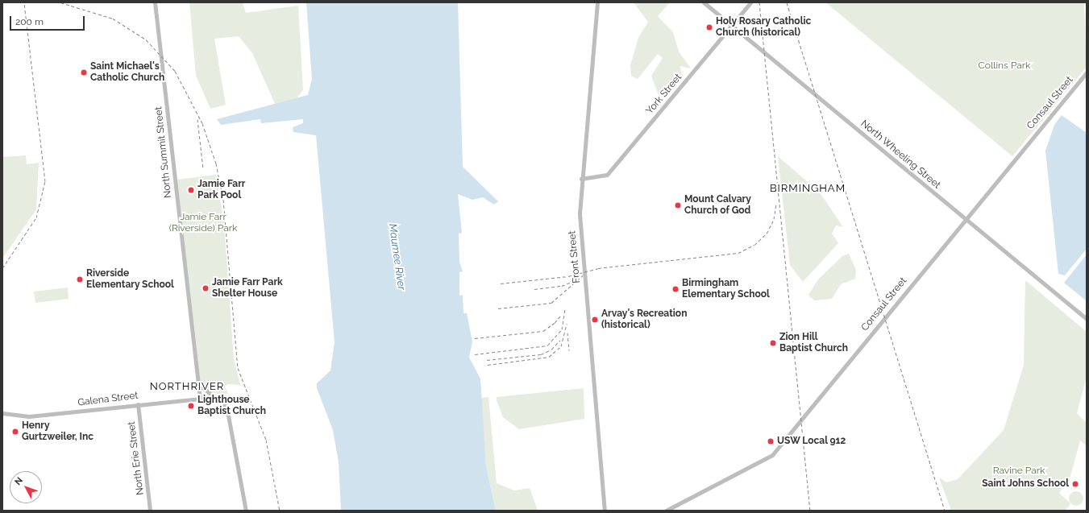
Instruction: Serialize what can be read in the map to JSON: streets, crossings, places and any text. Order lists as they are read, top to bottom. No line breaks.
{"streets":{"street":["York Street","Consaul Street","North Summit Street","North Wheeling Street","Front Street","Galena Street","North Erie Street"]},"crossings":[["York Street","North Wheeling Street"],["York Street","Front Street"],["Consaul Street","North Wheeling Street"],["North Summit Street","Galena Street"],["Galena Street","North Erie Street"]],"districts":["BIRMINGHAM","NORTHRIVER"],"water":["Maumee River"],"parks":["Collins Park","Jamie Farr (Riverside) Park","Ravine Park"],"places":["Holy Rosary Catholic Church (historical)","Saint Michael's Catholic Church","Jamie Farr Park Pool","Mount Calvary Church of God","Riverside Elementary School","Jamie Farr Park Shelter House","Birmingham Elementary School","Arvay's Recreation (historical)","Zion Hill Baptist Church","Lighthouse Baptist Church","Henry Gurtzweiler, Inc","USW Local 912","Saint Johns School"],"scale_bar":"200 m","north":"top left"}
